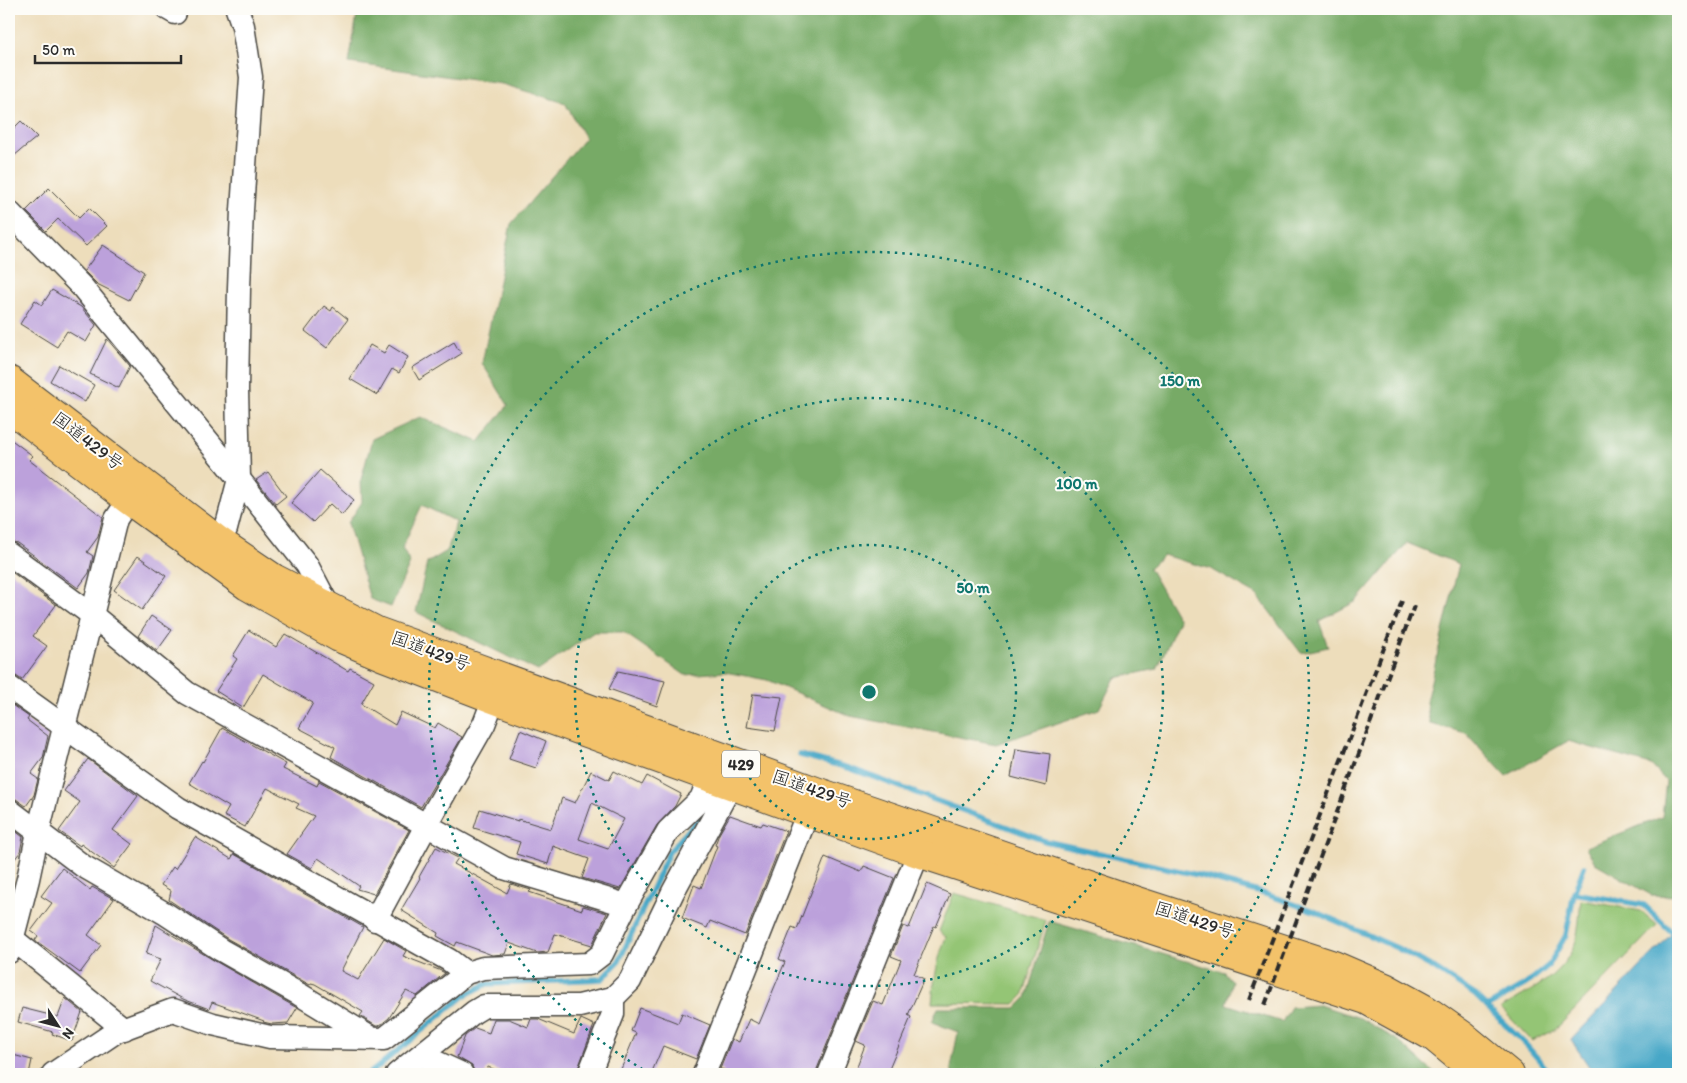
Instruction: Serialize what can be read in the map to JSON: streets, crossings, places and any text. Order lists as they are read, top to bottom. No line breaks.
{"streets":{"highway":["国道429号","429"]},"scale_bar":"50 m","north":"bottom right","rings":["150 m","100 m","50 m"]}
